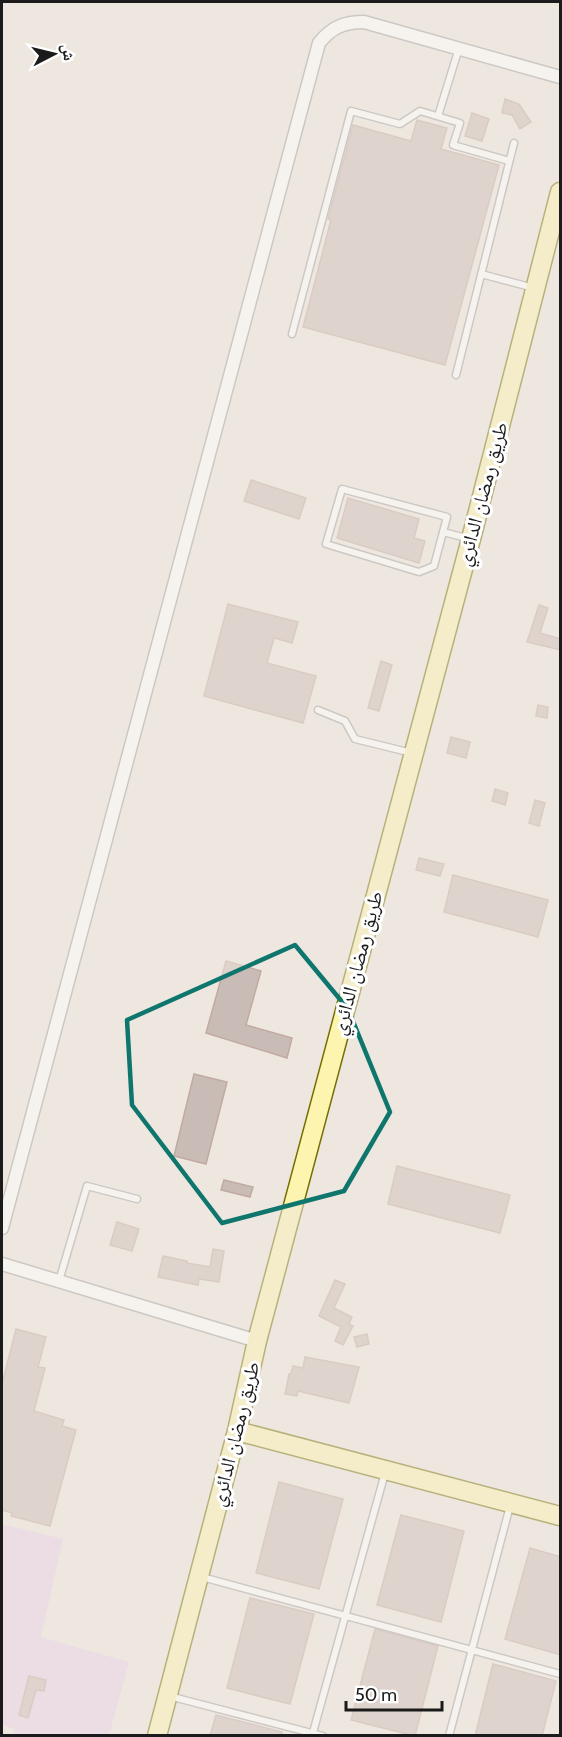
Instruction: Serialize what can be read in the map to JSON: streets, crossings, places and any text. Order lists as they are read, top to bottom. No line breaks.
{"streets":{"street":["طريق رمضان الدائري"]},"scale_bar":"50 m","north":"right"}
